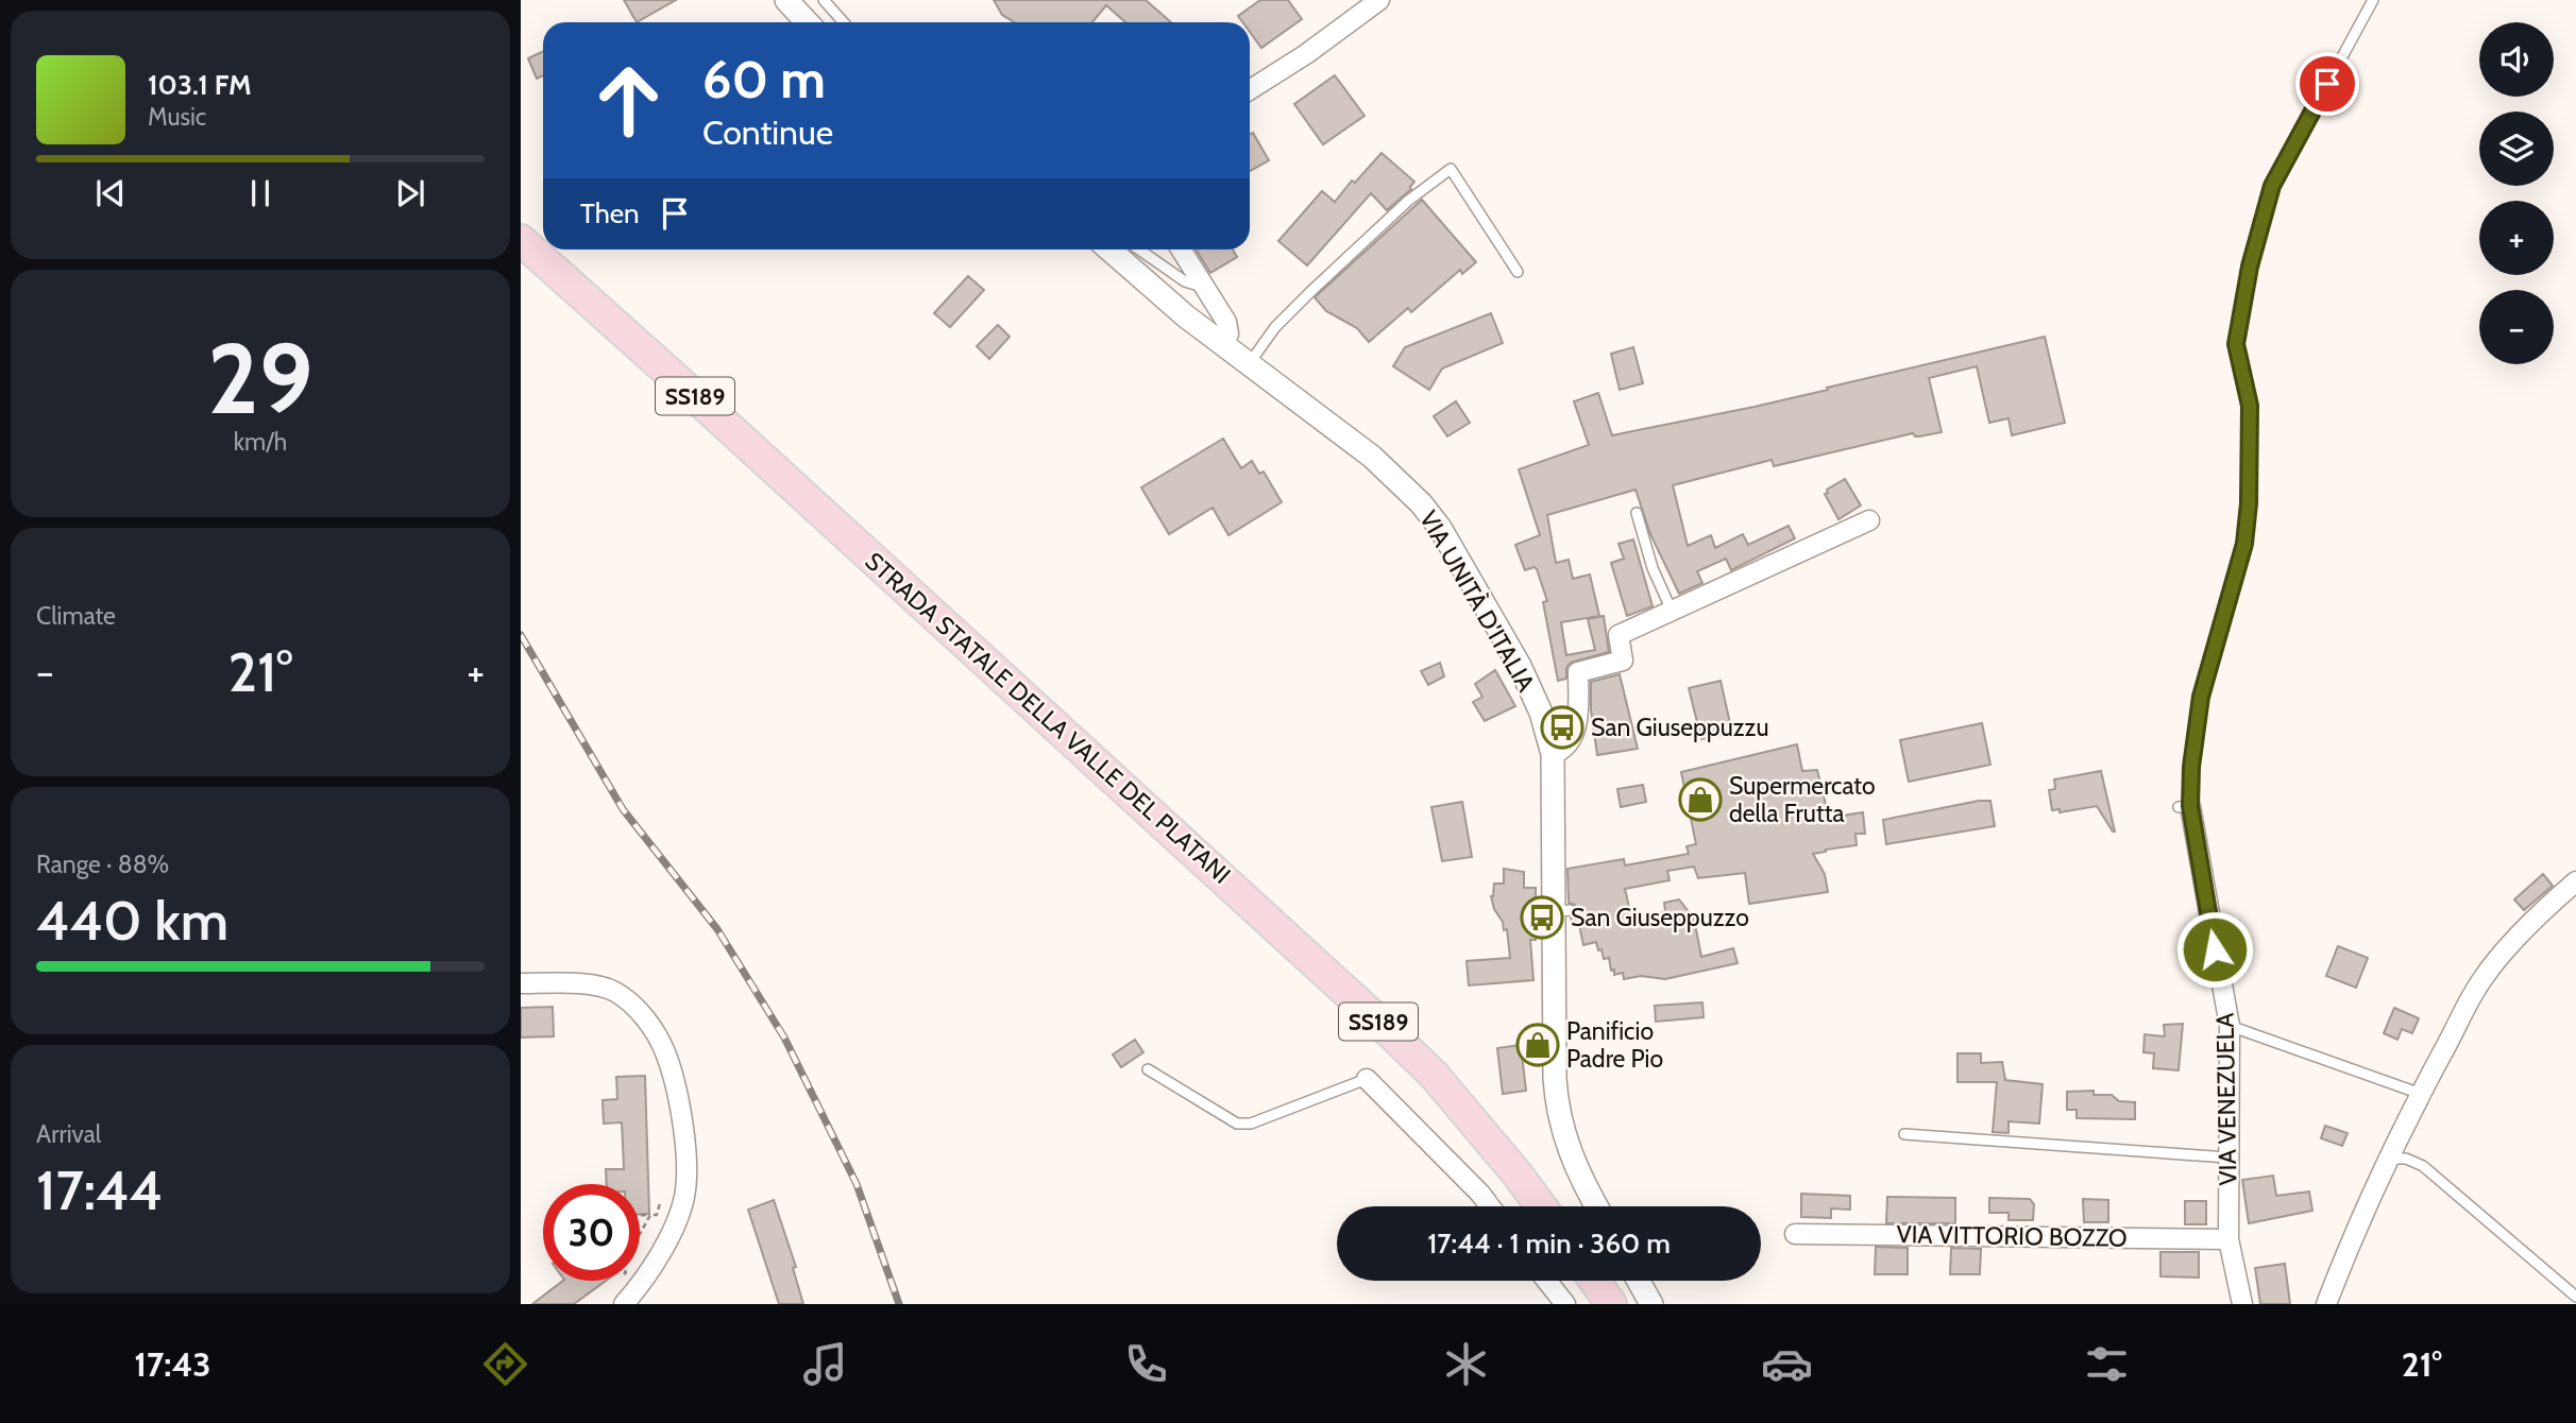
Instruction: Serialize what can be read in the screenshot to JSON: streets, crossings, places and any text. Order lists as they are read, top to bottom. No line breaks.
{"streets":{"main road":["SS189","STRADA STATALE DELLA VALLE DEL PLATANI"],"street":["VIA UNITÀ D'ITALIA","VIA VENEZUELA","VIA VITTORIO BOZZO"]},"crossings":[["VIA VENEZUELA","VIA VITTORIO BOZZO"]],"places":{"bus stop":["San Giuseppuzzu","San Giuseppuzzo"],"shop":["Supermercato della Frutta","Panificio Padre Pio"]},"page":{"map_buttons":["+","−"],"turn":["60 m","Continue"],"song":["103.1 FM","Music"],"then":"Then","tile":[["29","km/h"],"Climate",["Range · 88%","440 km"],["Arrival","17:44"]],"heat":["−","21°","+"],"limit":"30","trip":"17:44 · 1 min · 360 m","tabs":["17:43","21°"]}}
